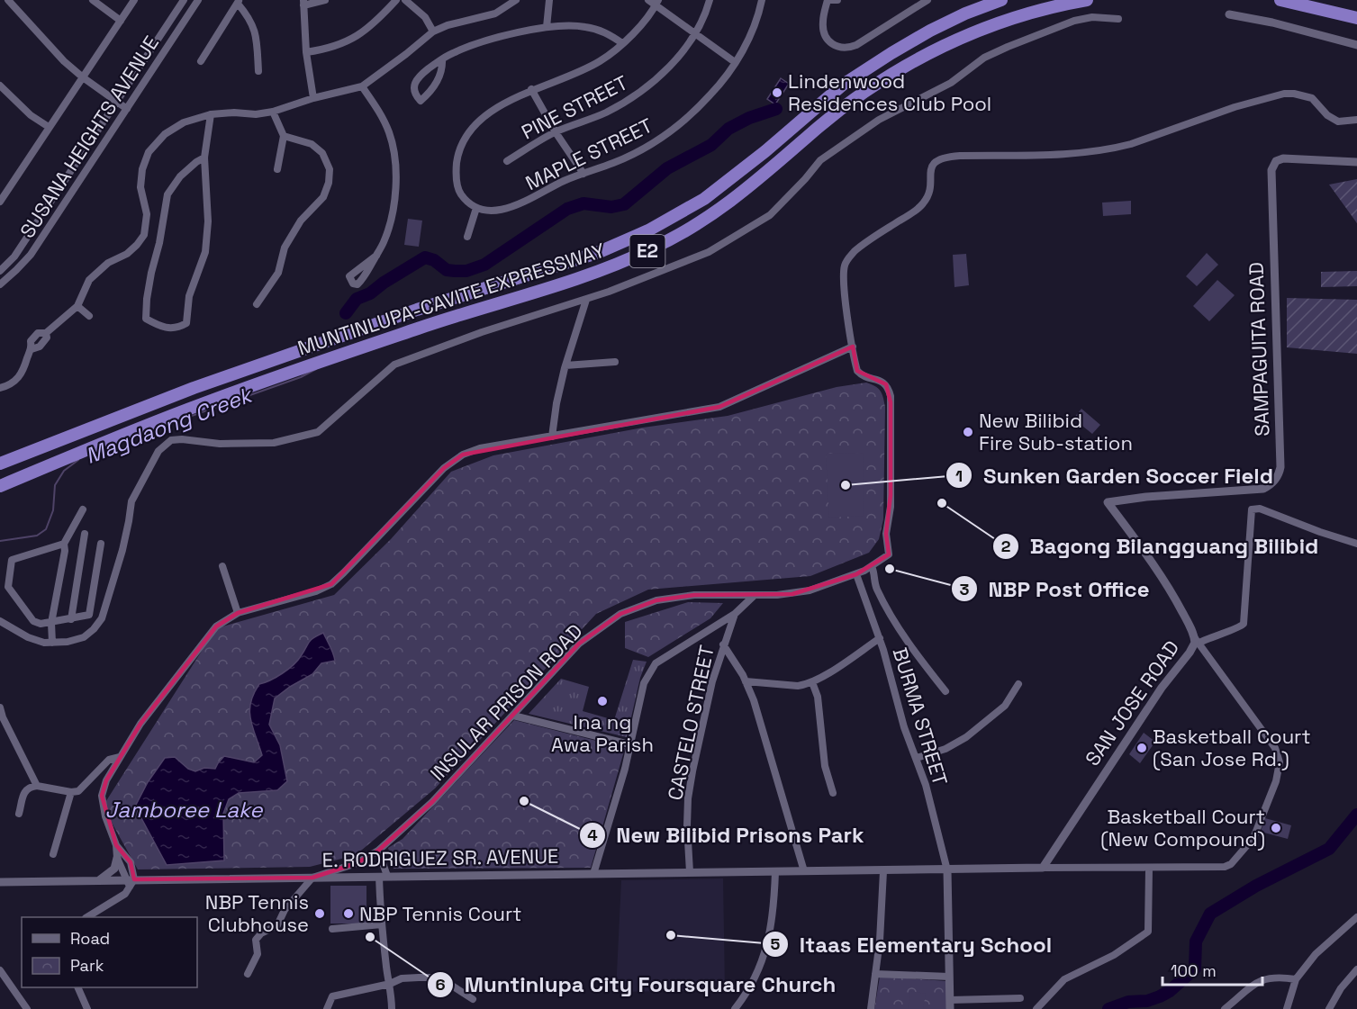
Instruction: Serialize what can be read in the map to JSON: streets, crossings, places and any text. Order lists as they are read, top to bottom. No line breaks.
{"streets":{"highway":["E2","MUNTINLUPA-CAVITE EXPRESSWAY"],"street":["PINE STREET","SUSANA HEIGHTS AVENUE","MAPLE STREET","SAMPAGUITA ROAD","INSULAR PRISON ROAD","SAN JOSE ROAD","BURMA STREET","CASTELO STREET","E. RODRIGUEZ SR. AVENUE"]},"crossings":[["SAMPAGUITA ROAD","SAN JOSE ROAD"],["INSULAR PRISON ROAD","BURMA STREET"],["INSULAR PRISON ROAD","E. RODRIGUEZ SR. AVENUE"],["SAN JOSE ROAD","E. RODRIGUEZ SR. AVENUE"],["BURMA STREET","E. RODRIGUEZ SR. AVENUE"],["CASTELO STREET","E. RODRIGUEZ SR. AVENUE"]],"water":["Magdaong Creek","Jamboree Lake"],"places":["Lindenwood Residences Club Pool","New Bilibid Fire Sub-station","Sunken Garden Soccer Field","Bagong Bilangguang Bilibid","NBP Post Office","Ina ng Awa Parish","Basketball Court (San Jose Rd.)","New Bilibid Prisons Park","Basketball Court (New Compound)","NBP Tennis Clubhouse","NBP Tennis Court","Itaas Elementary School","Muntinlupa City Foursquare Church"],"legend":["Road","Park"],"scale_bar":"100 m"}
